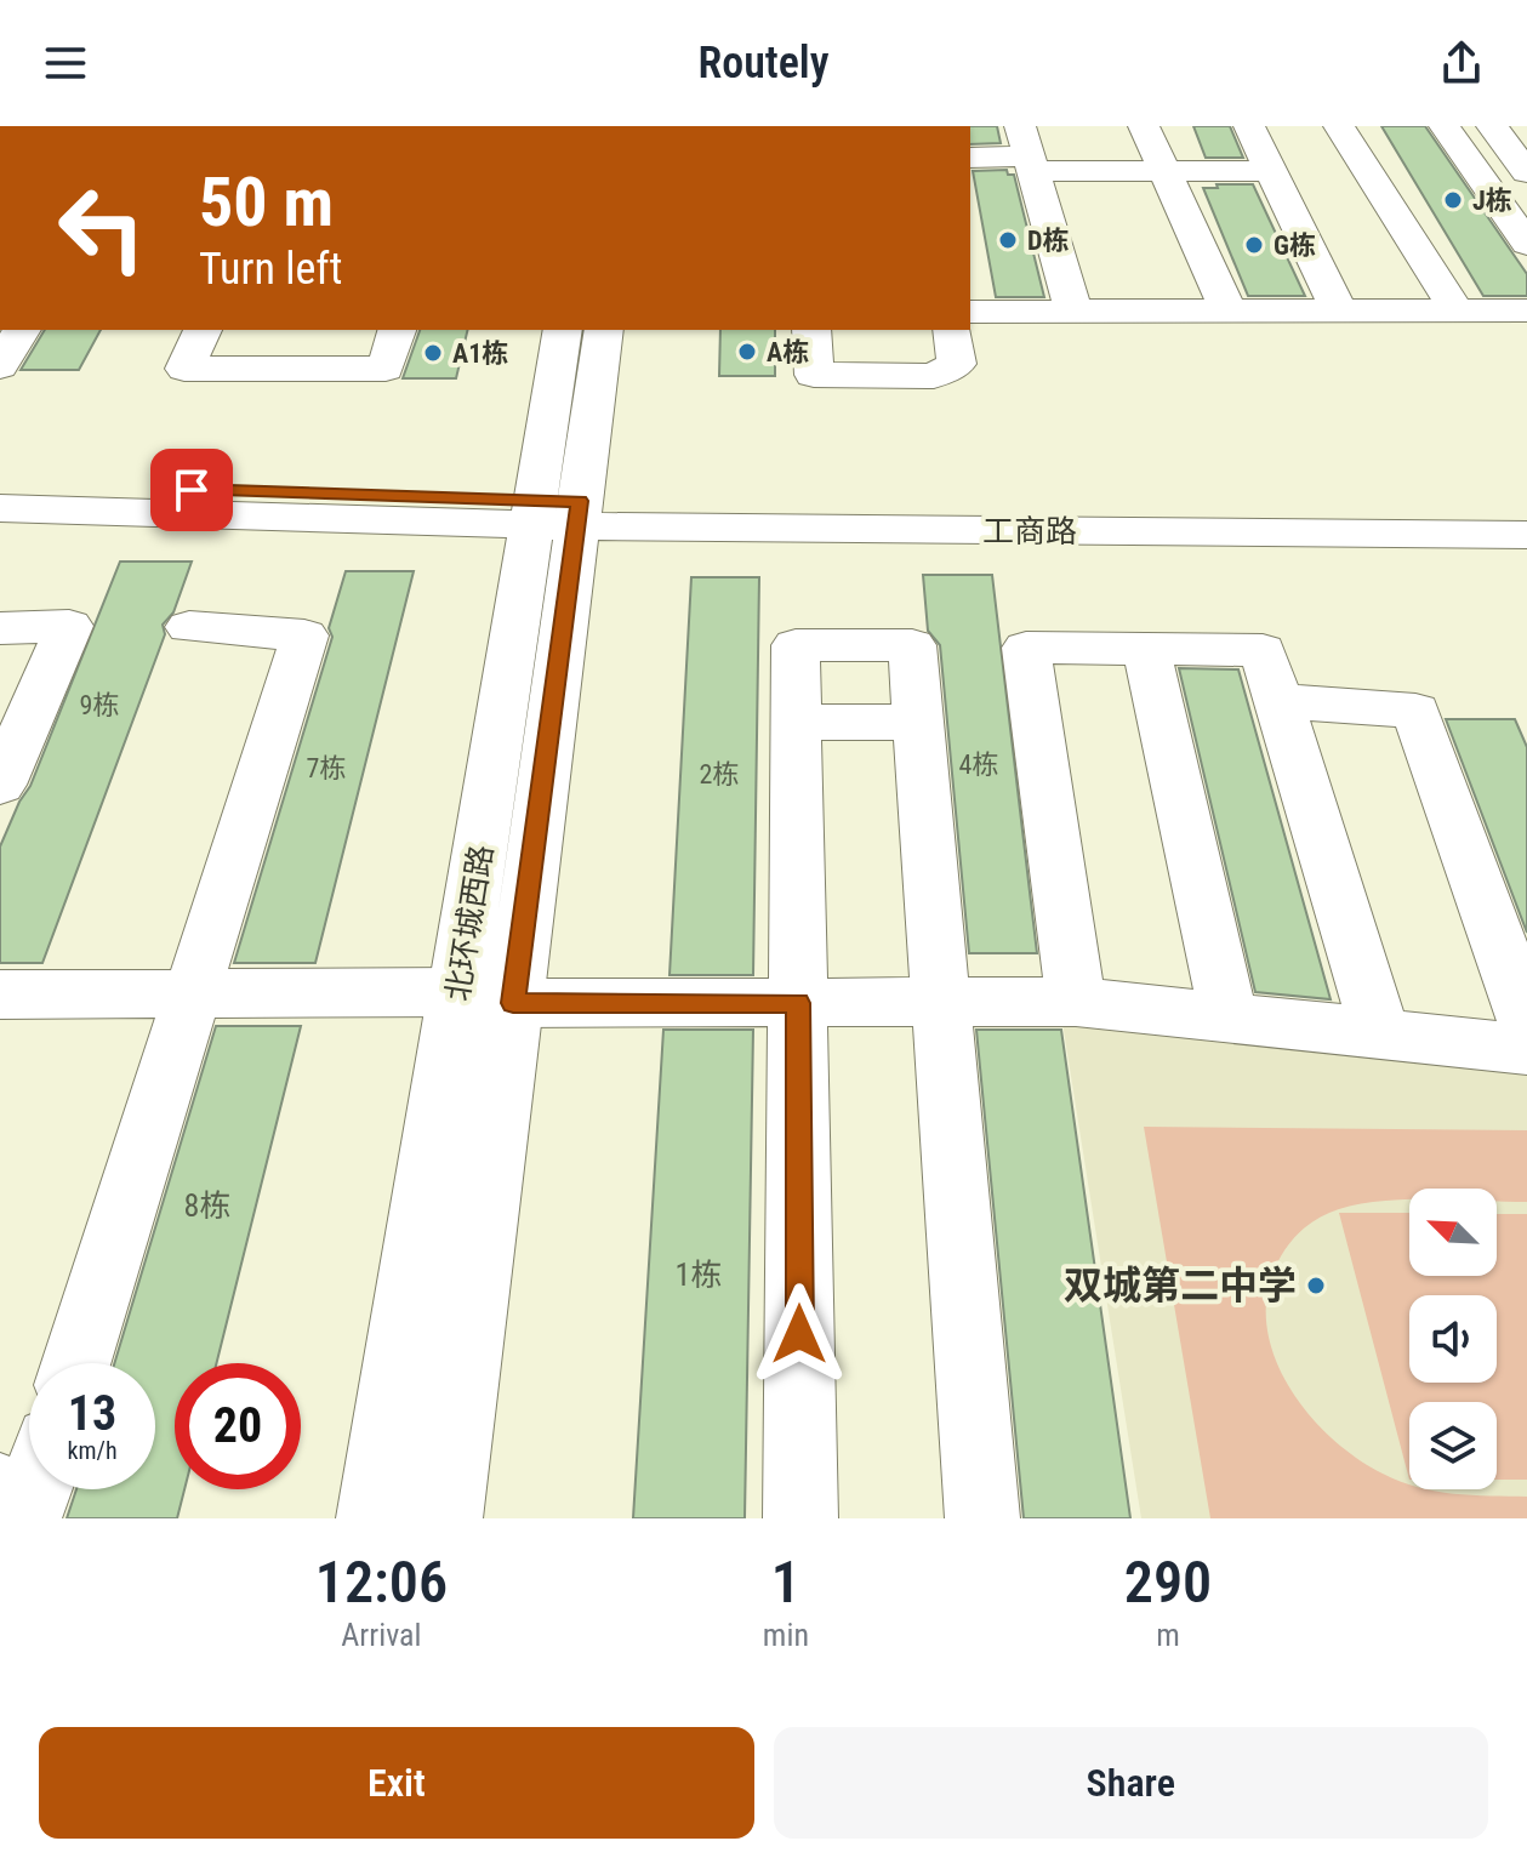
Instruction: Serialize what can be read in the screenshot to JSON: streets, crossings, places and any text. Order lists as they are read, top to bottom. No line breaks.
{"streets":{"main road":["工商路","北环城西路"]},"crossings":[["工商路","北环城西路"]],"places":["J栋","D栋","G栋","A栋","A1栋","双城第二中学"],"house_numbers":["9栋","4栋","7栋","2栋","8栋","1栋"],"north":"top left","page":{"header":"Routely","turn":["50 m","Turn left"],"speed":"13 km/h","limit":"20","eta":["12:06","Arrival","1","min","290","m"],"buttons":["Exit","Share"]}}
